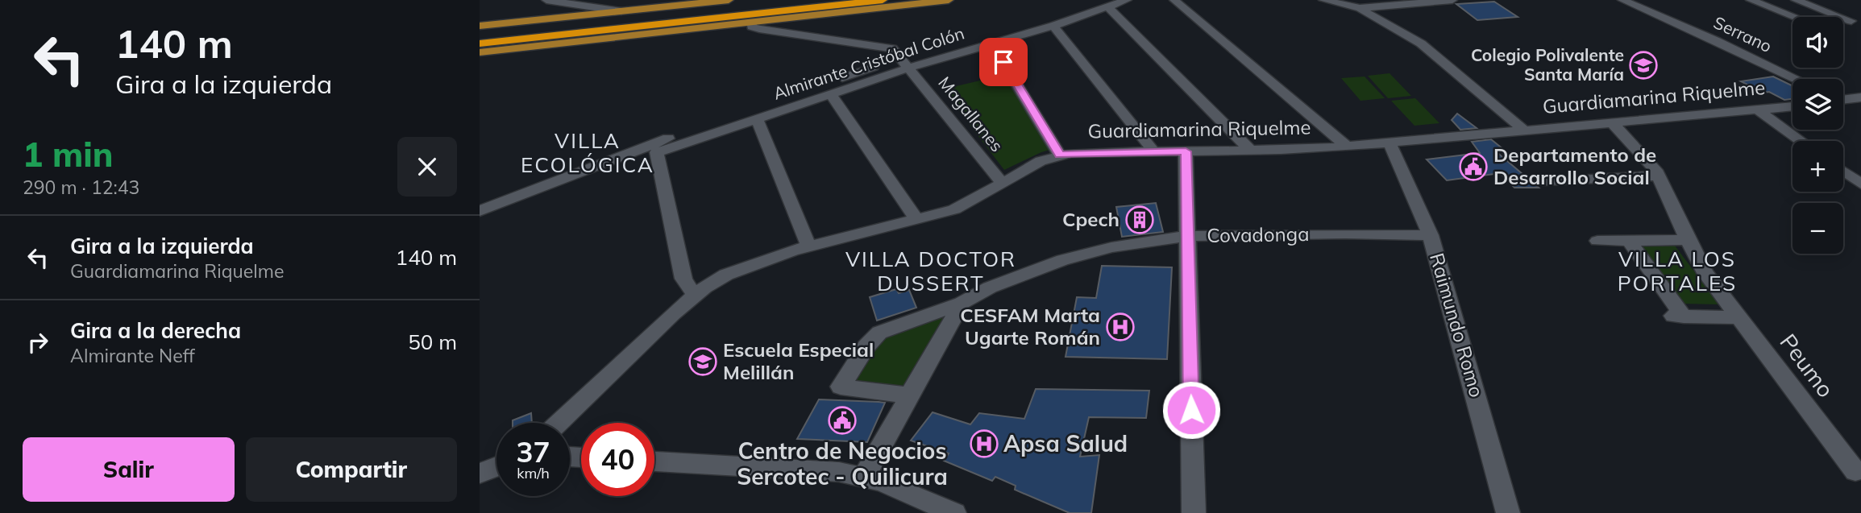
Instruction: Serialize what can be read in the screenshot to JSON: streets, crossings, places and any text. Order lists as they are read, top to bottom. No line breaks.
{"streets":{"street":["Serrano","Almirante Cristóbal Colón","Guardiamarina Riquelme","Magallanes","Covadonga","Raimundo Romo","Peumo"]},"crossings":[["Almirante Cristóbal Colón","Guardiamarina Riquelme"],["Almirante Cristóbal Colón","Magallanes"],["Guardiamarina Riquelme","Magallanes"],["Guardiamarina Riquelme","Raimundo Romo"],["Guardiamarina Riquelme","Peumo"],["Covadonga","Raimundo Romo"]],"districts":["VILLA ECOLÓGICA","VILLA DOCTOR DUSSERT","VILLA LOS PORTALES"],"places":{"school or university":["Colegio Polivalente Santa María","Escuela Especial Melillán"],"public building":["Departamento de Desarrollo Social","Centro de Negocios Sercotec - Quilicura"],"building":["Cpech"],"hospital":["CESFAM Marta Ugarte Román","Apsa Salud"]},"page":{"turn":["140 m","Gira a la izquierda"],"map_buttons":["+","−"],"heading":["1 min","290 m · 12:43"],"list":[{"name":"Gira a la izquierda","note":"Guardiamarina Riquelme","value":"140 m"},{"name":"Gira a la derecha","note":"Almirante Neff","value":"50 m"}],"speed":"37 km/h","limit":"40","buttons":["Salir","Compartir"]}}
